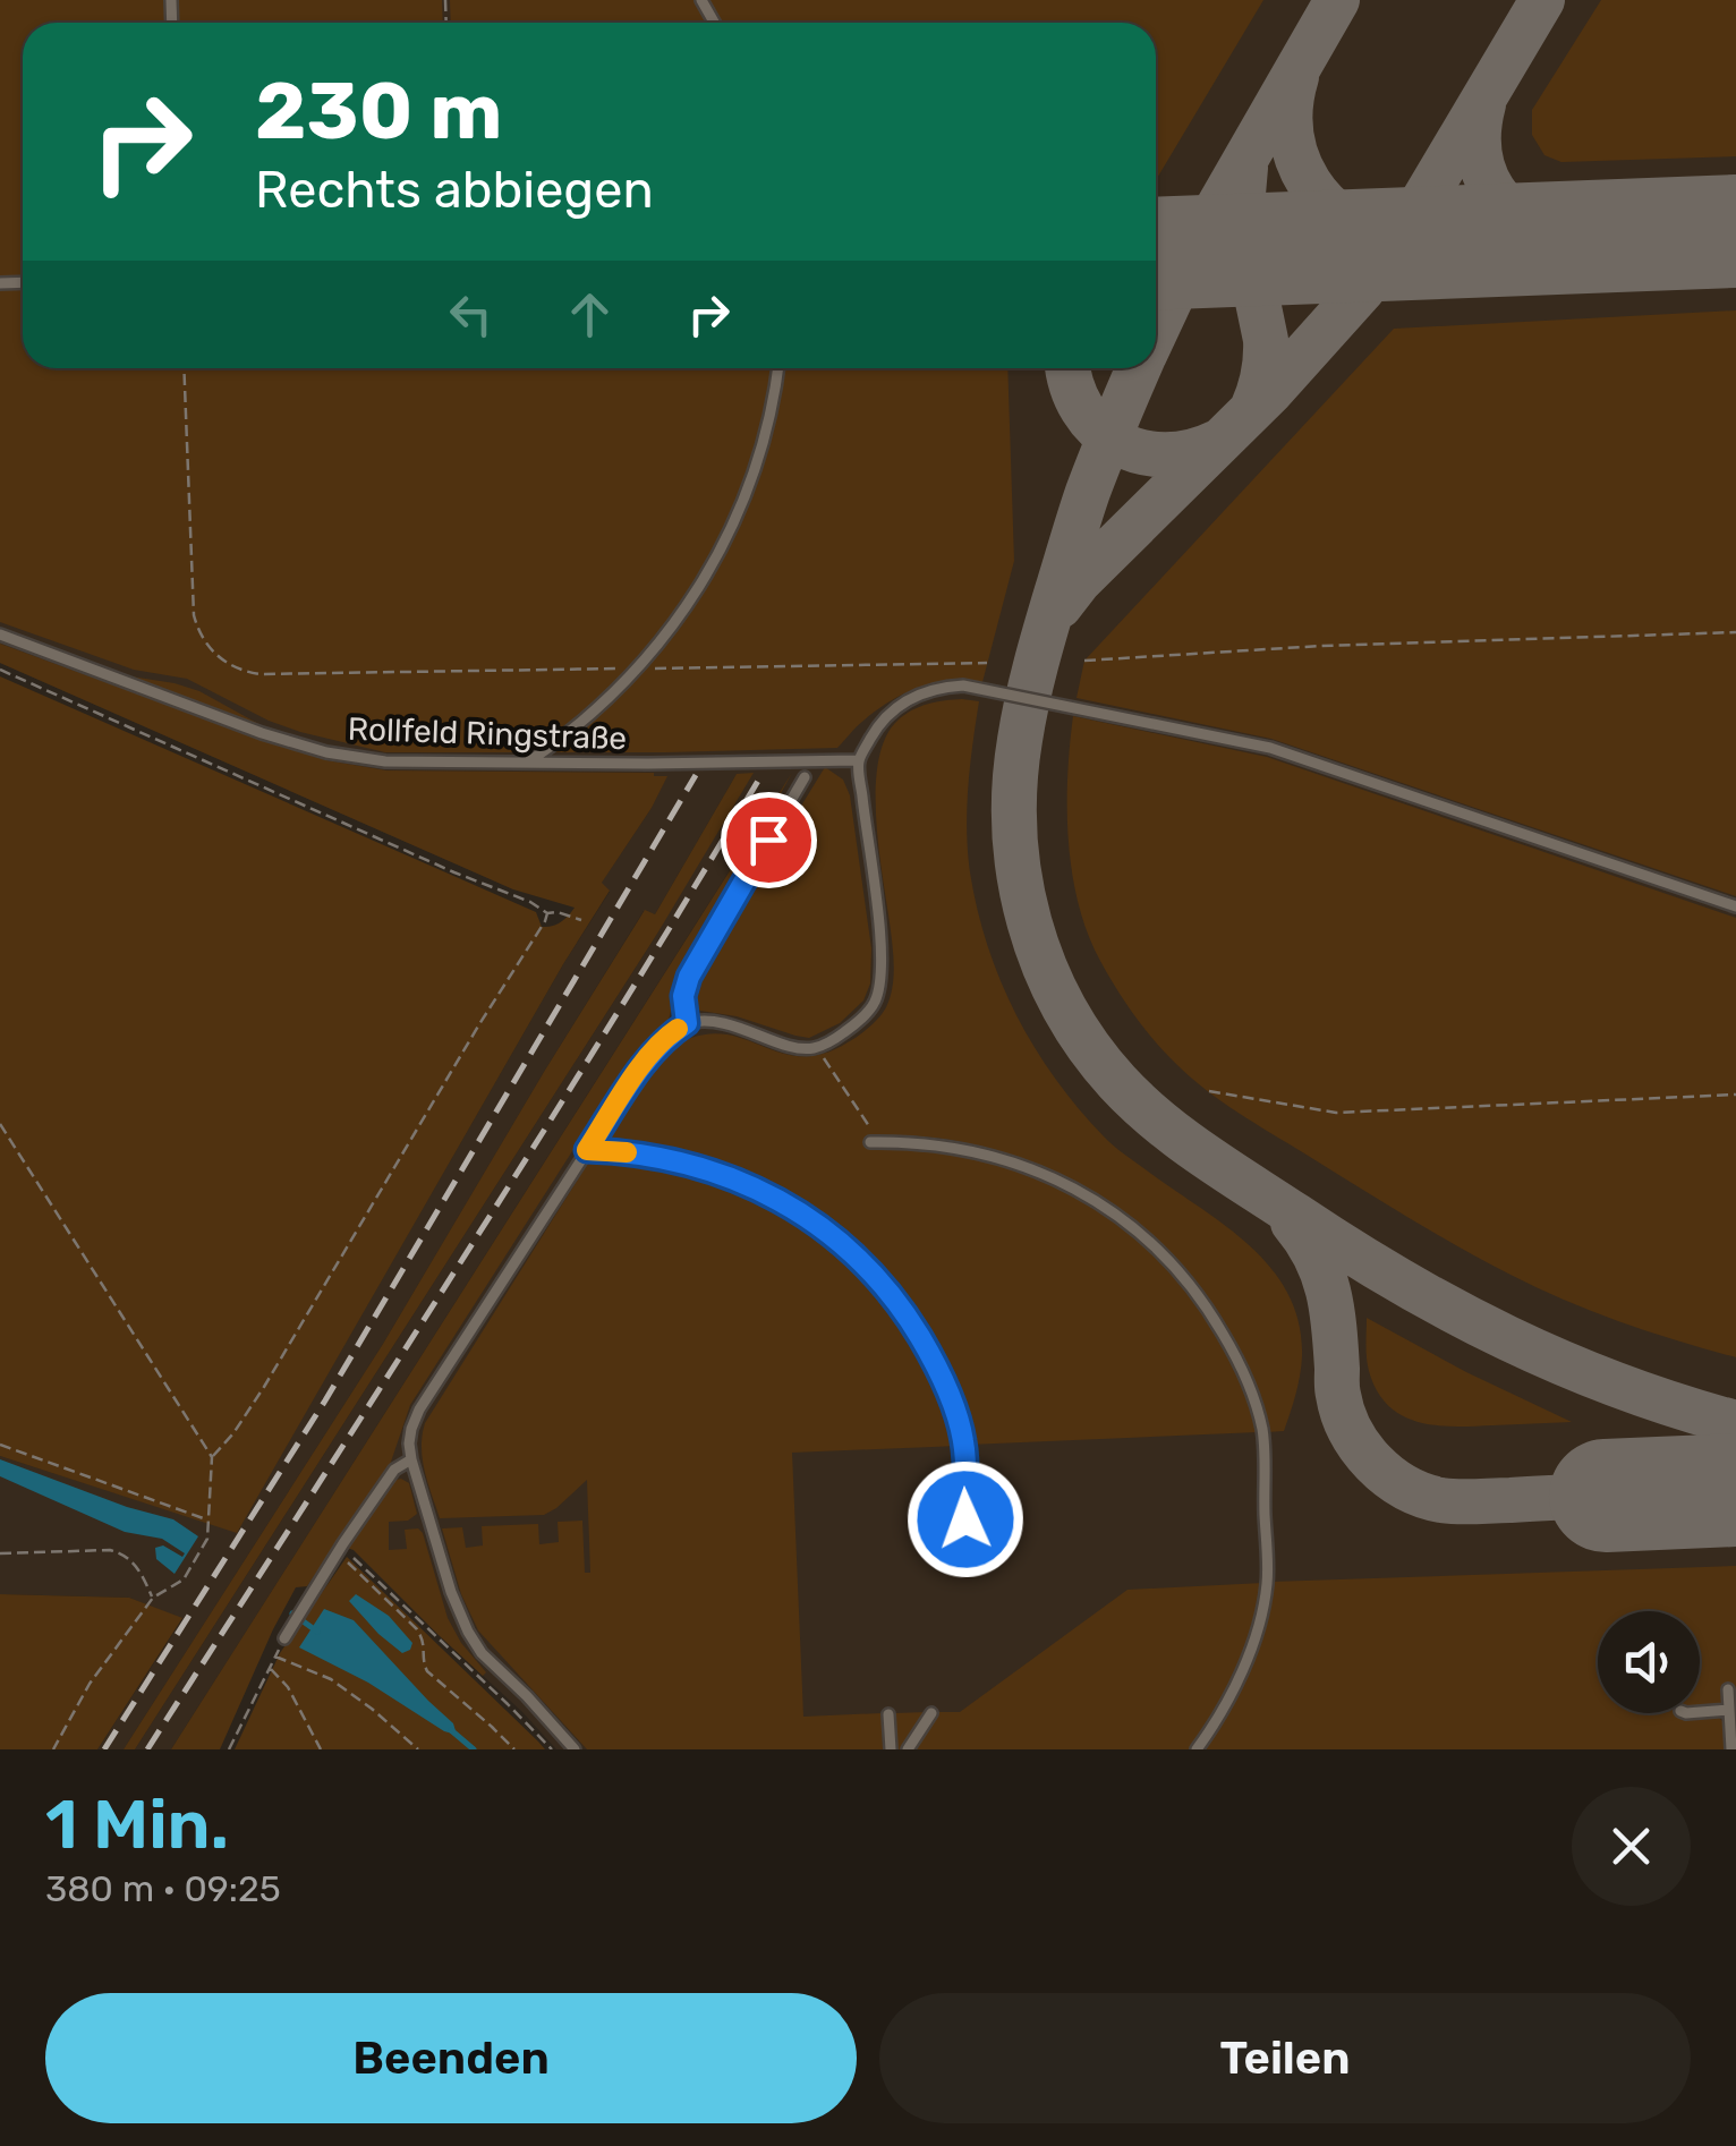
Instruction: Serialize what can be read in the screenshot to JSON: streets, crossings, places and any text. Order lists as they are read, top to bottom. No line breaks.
{"streets":{"lane":["Rollfeld Ringstraße"]},"page":{"turn":["230 m","Rechts abbiegen"],"heading":["1 Min.","380 m · 09:25"],"buttons":["Beenden","Teilen"]}}
